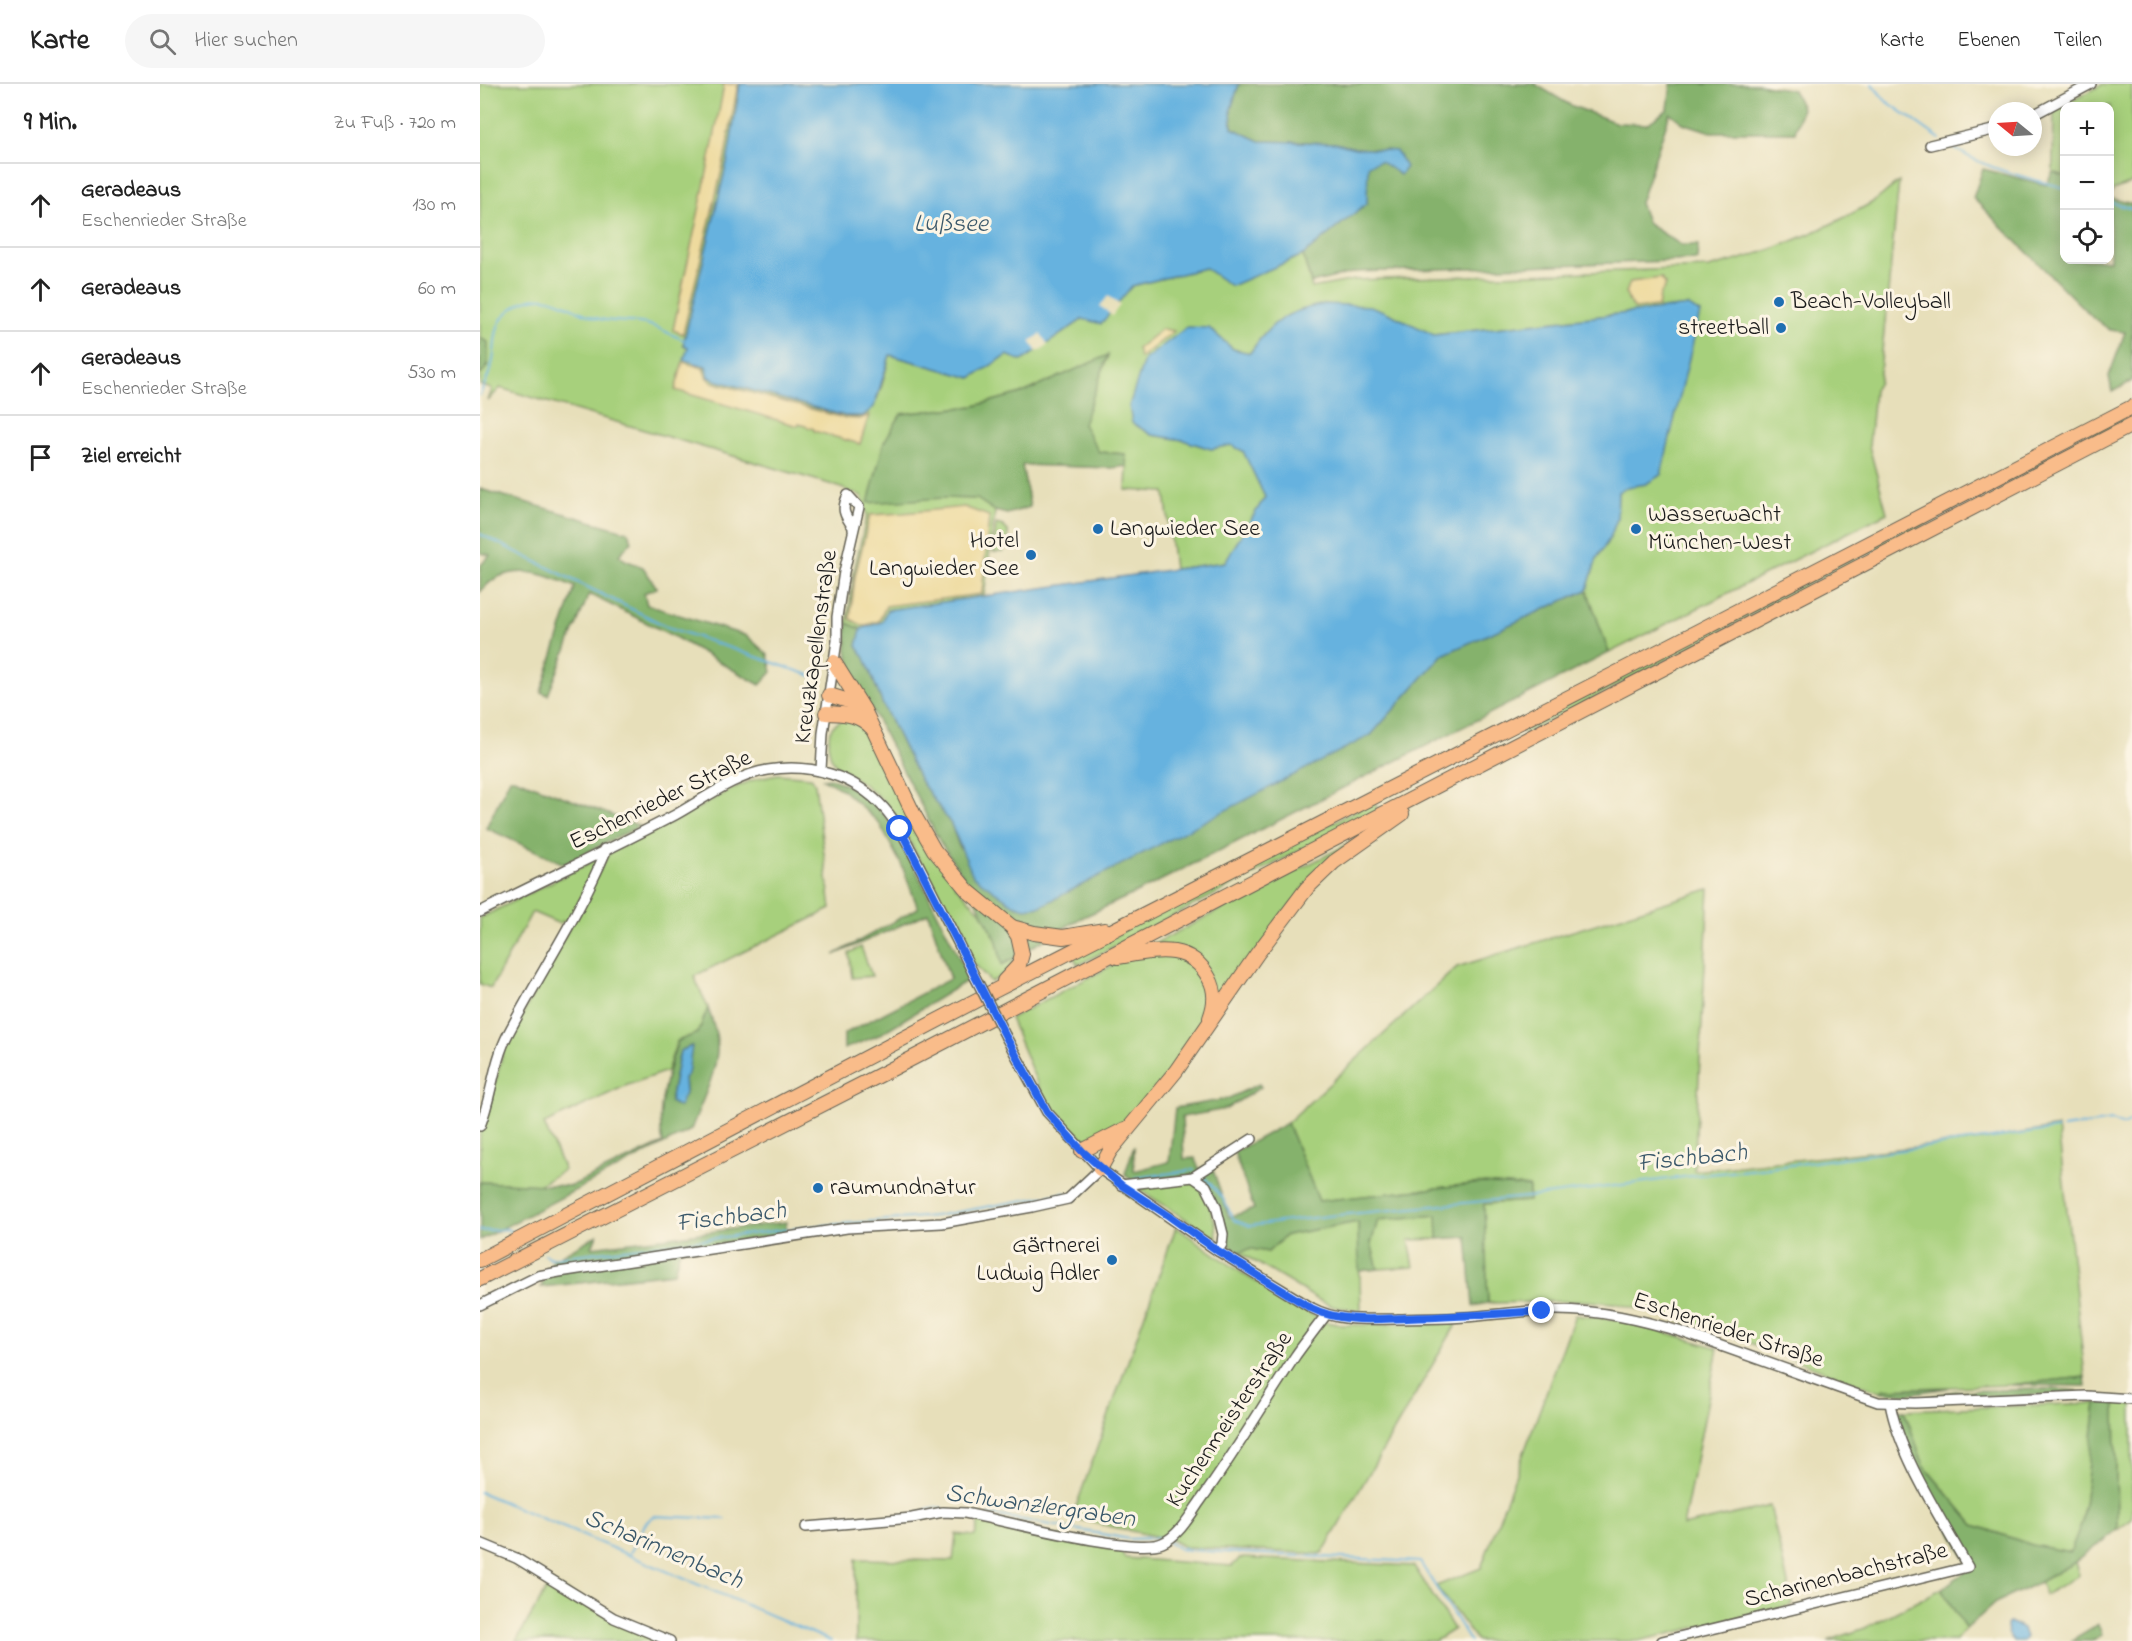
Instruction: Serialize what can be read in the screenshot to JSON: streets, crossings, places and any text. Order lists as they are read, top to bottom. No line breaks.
{"streets":{"street":["Kreuzkapellenstraße","Eschenrieder Straße","Kuchenmeisterstraße","Scharinenbachstraße"]},"crossings":[["Kreuzkapellenstraße","Eschenrieder Straße"],["Eschenrieder Straße","Kuchenmeisterstraße"],["Eschenrieder Straße","Scharinenbachstraße"]],"water":["Lußsee","Fischbach","Schwanzlergraben","Scharinnenbach"],"places":["Beach-Volleyball","streetball","Langwieder See","Wasserwacht München-West","Hotel Langwieder See","raumundnatur","Gärtnerei Ludwig Adler"],"north":"left","page":{"header":"Karte","search":"Hier suchen","nav":["Karte","Ebenen","Teilen"],"heading":["9 Min.","Zu Fuß · 720 m"],"map_buttons":["+","−"],"list":[["Geradeaus","Eschenrieder Straße","130 m"],["Geradeaus","60 m"],["Geradeaus","Eschenrieder Straße","530 m"],"Ziel erreicht"]}}
